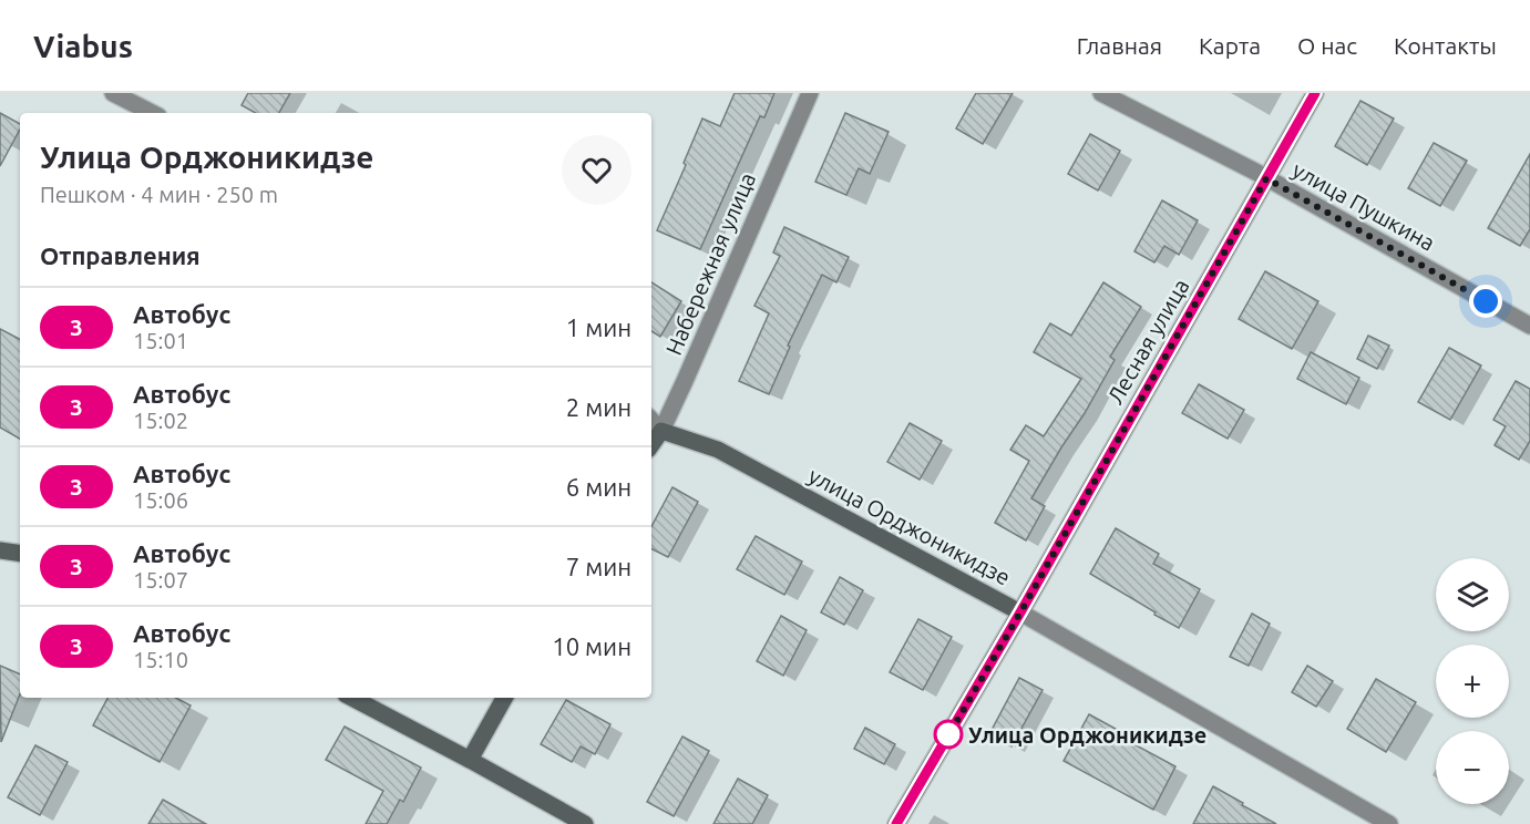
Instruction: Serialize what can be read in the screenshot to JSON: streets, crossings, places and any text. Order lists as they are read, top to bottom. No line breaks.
{"streets":{"main road":["Набережная улица","Лесная улица","улица Орджоникидзе"],"street":["улица Пушкина"]},"crossings":[["улица Пушкина","Лесная улица"],["Набережная улица","улица Орджоникидзе"],["Лесная улица","улица Орджоникидзе"]],"places":["Улица Орджоникидзе"],"lines":["bus line 3"],"page":{"header":"Viabus","nav":["Главная","Карта","О нас","Контакты"],"heading":[["Улица Орджоникидзе","Пешком · 4 мин · 250 m"],"Отправления"],"list":[{"mark":"3","name":"Автобус","note":"15:01","value":"1 мин"},{"mark":"3","name":"Автобус","note":"15:02","value":"2 мин"},{"mark":"3","name":"Автобус","note":"15:06","value":"6 мин"},{"mark":"3","name":"Автобус","note":"15:07","value":"7 мин"},{"mark":"3","name":"Автобус","note":"15:10","value":"10 мин"}],"map_buttons":["+","−"]}}
